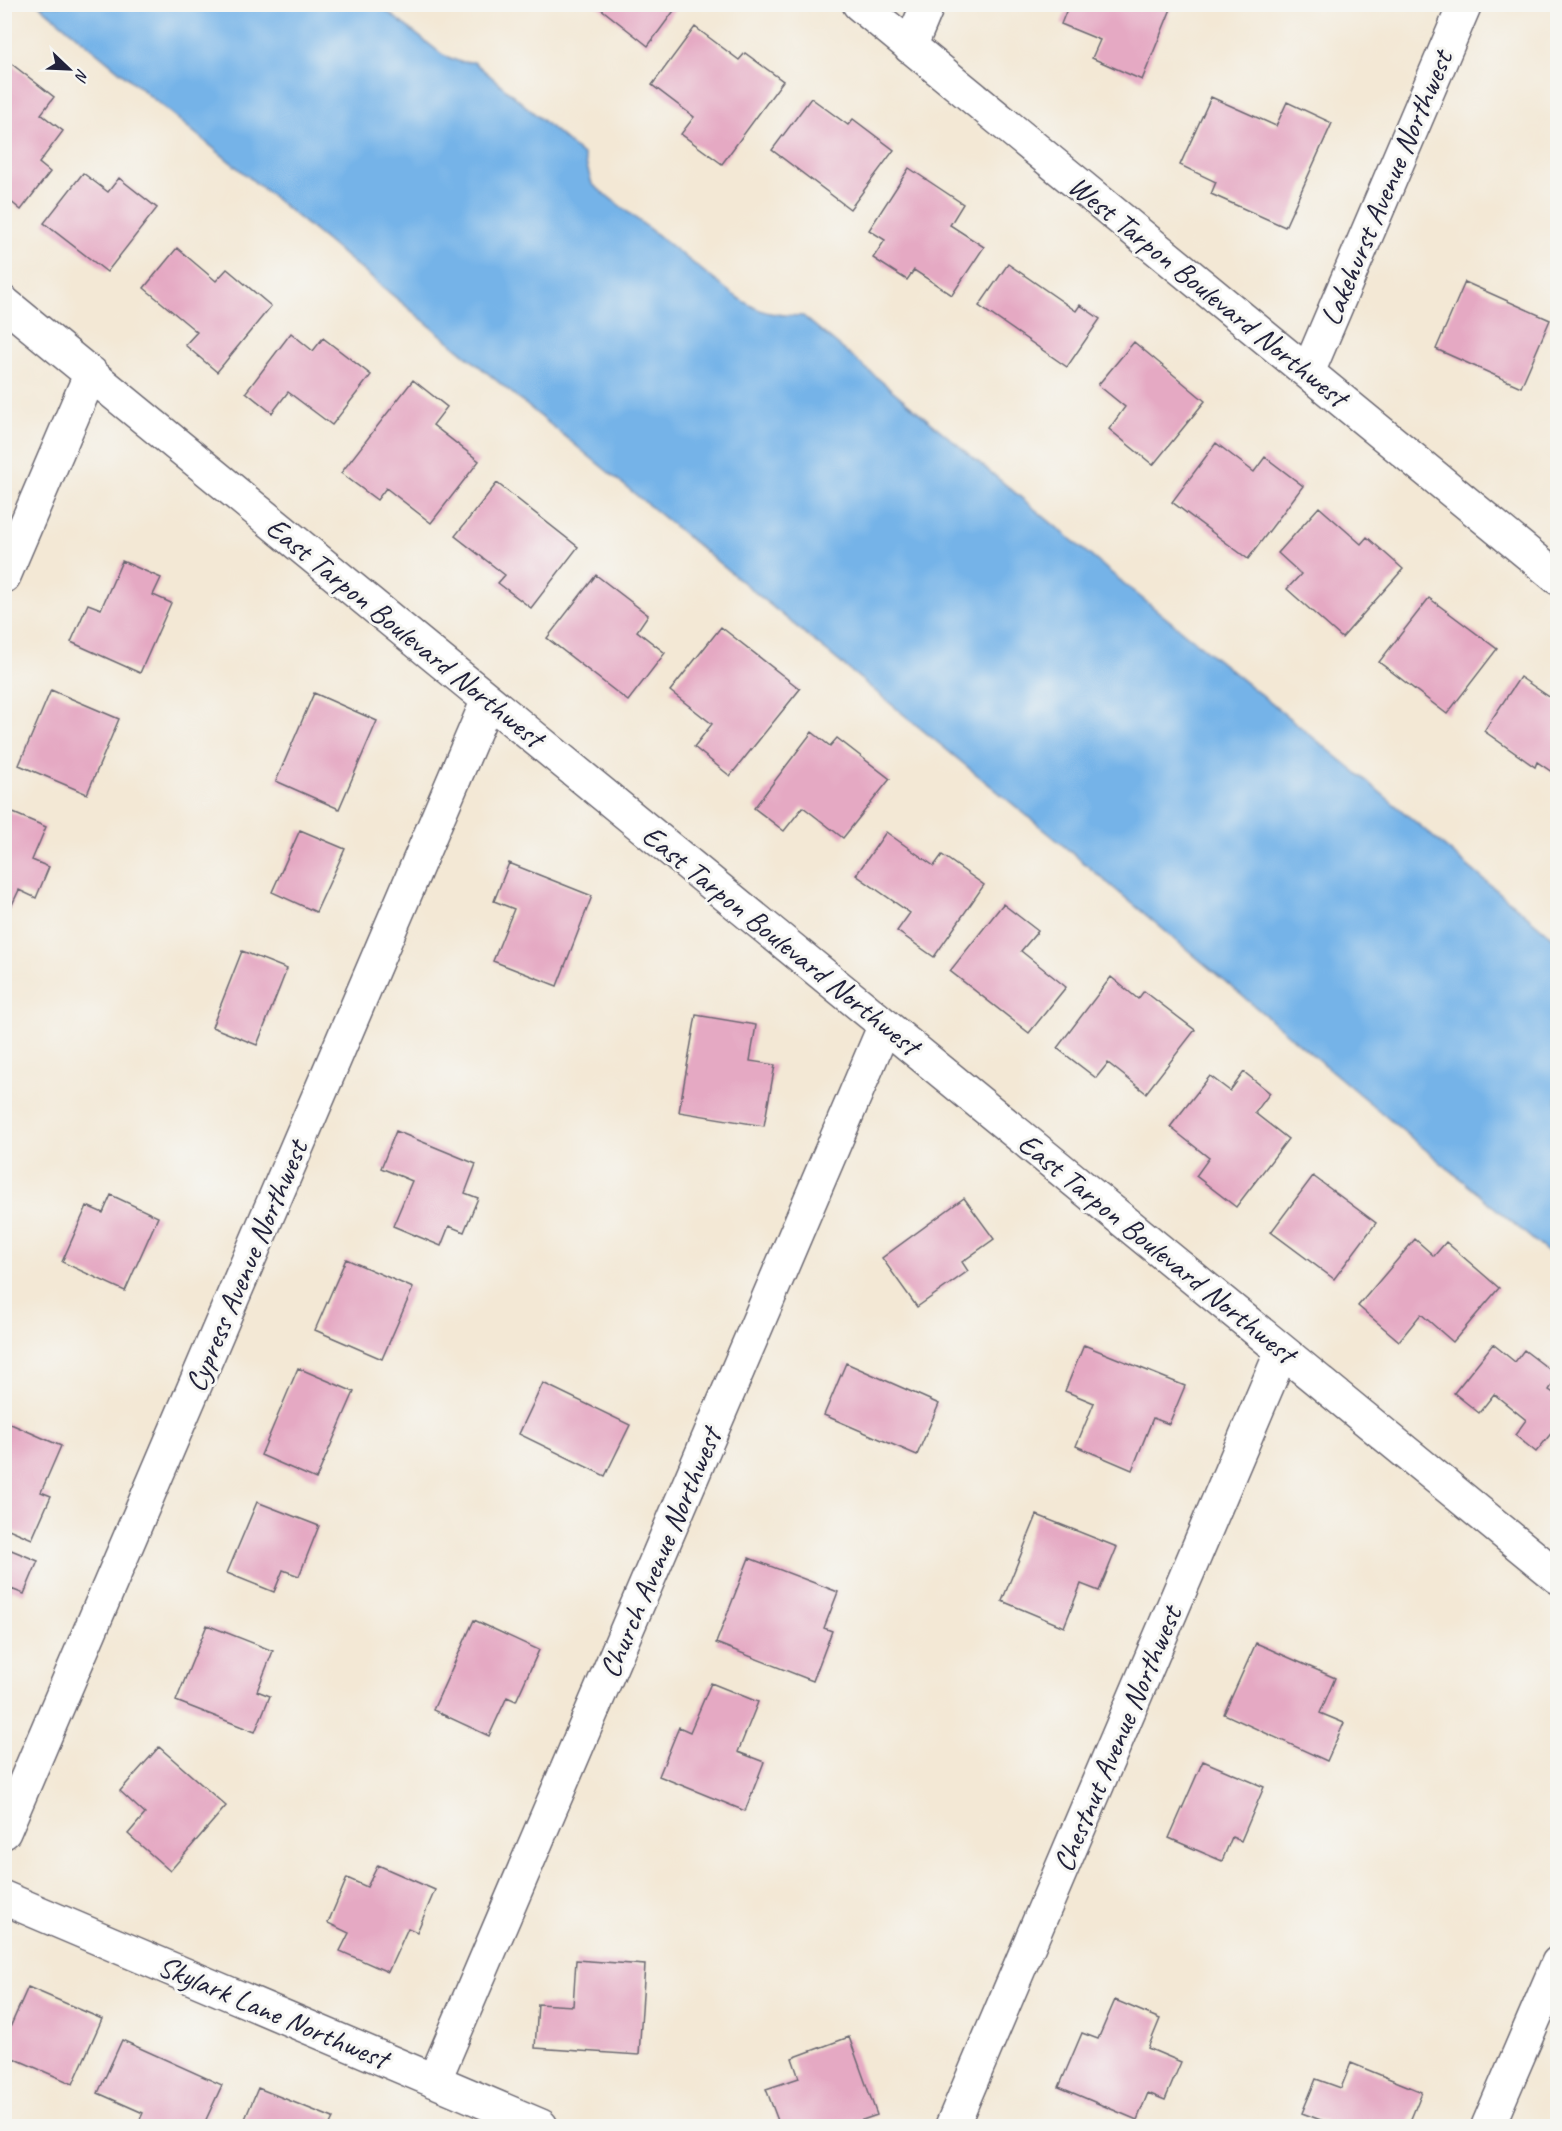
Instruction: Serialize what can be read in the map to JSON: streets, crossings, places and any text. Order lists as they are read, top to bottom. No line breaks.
{"streets":{"street":["Lakehurst Avenue Northwest","West Tarpon Boulevard Northwest","East Tarpon Boulevard Northwest","Cypress Avenue Northwest","Church Avenue Northwest","Chestnut Avenue Northwest","Skylark Lane Northwest"]},"crossings":[["Lakehurst Avenue Northwest","West Tarpon Boulevard Northwest"],["East Tarpon Boulevard Northwest","Cypress Avenue Northwest"],["East Tarpon Boulevard Northwest","Church Avenue Northwest"],["East Tarpon Boulevard Northwest","Chestnut Avenue Northwest"],["Church Avenue Northwest","Skylark Lane Northwest"]],"north":"bottom right"}
